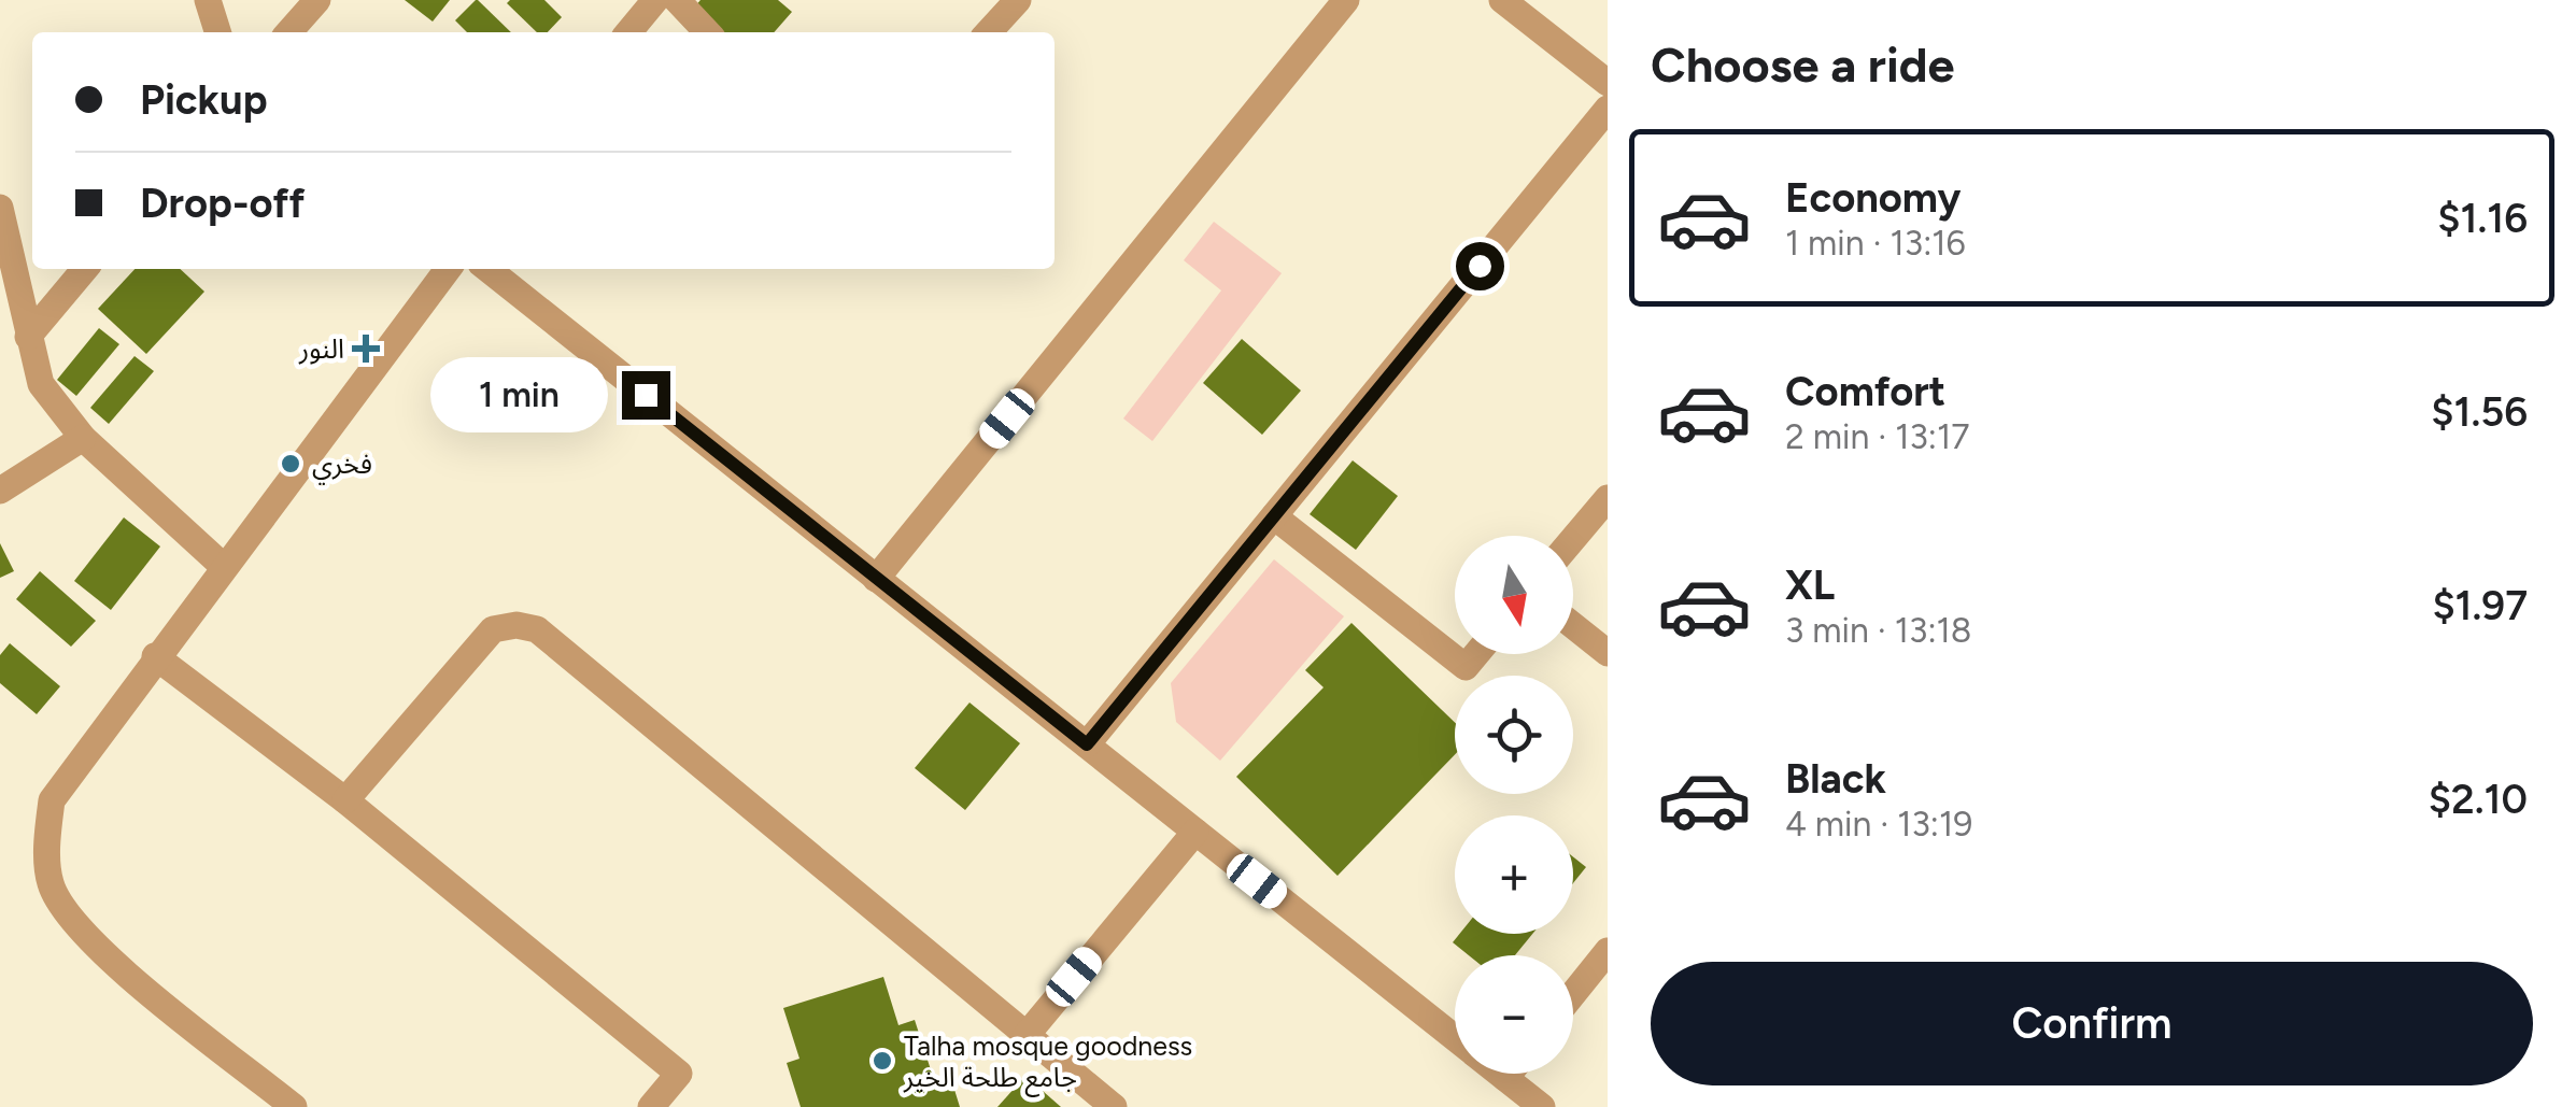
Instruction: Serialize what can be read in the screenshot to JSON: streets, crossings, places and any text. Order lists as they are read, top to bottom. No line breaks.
{"places":{"health":["النور"],"other":["فخري","Talha mosque goodness جامع طلحة الخير"]},"north":"bottom","page":{"heading":"Choose a ride","banner":["Pickup","Drop-off"],"list":[{"name":"Economy","note":"1 min · 13:16","value":"$1.16"},{"name":"Comfort","note":"2 min · 13:17","value":"$1.56"},{"name":"XL","note":"3 min · 13:18","value":"$1.97"},{"name":"Black","note":"4 min · 13:19","value":"$2.10"}],"bubble":"1 min","map_buttons":["+","−"],"buttons":"Confirm"}}
